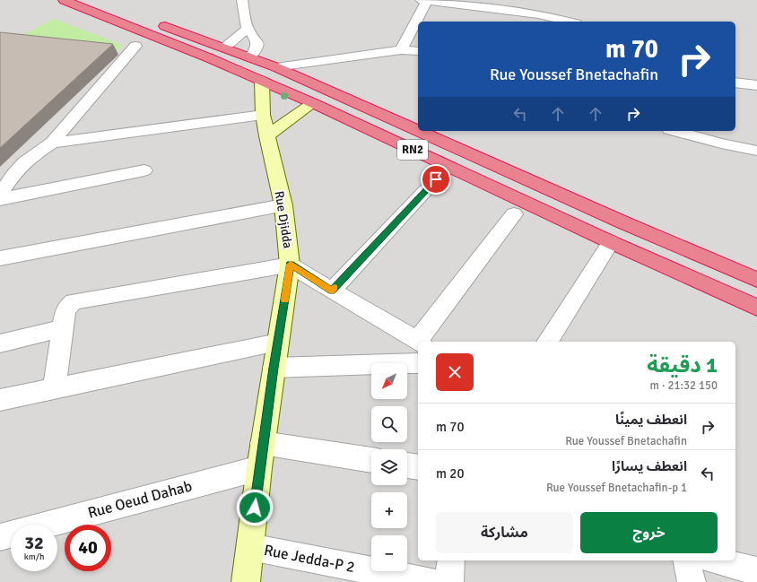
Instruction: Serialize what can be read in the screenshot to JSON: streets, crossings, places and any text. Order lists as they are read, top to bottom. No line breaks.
{"streets":{"highway":["RN2"],"street":["Rue Djidda","Rue Oeud Dahab","Rue Jedda-P 2"]},"crossings":[["RN2","Rue Djidda"],["Rue Djidda","Rue Oeud Dahab"],["Rue Djidda","Rue Jedda-P 2"]],"north":"bottom left","page":{"turn":["70 m","Rue Youssef Bnetachafin"],"heading":["1 دقيقة","150 m · 21:32"],"map_buttons":["+","−"],"list":[{"name":"انعطف يمينًا","note":"Rue Youssef Bnetachafin","value":"70 m"},{"name":"انعطف يسارًا","note":"Rue Youssef Bnetachafin-p 1","value":"20 m"}],"buttons":["خروج","مشاركة"],"speed":"32 km/h","limit":"40"}}
